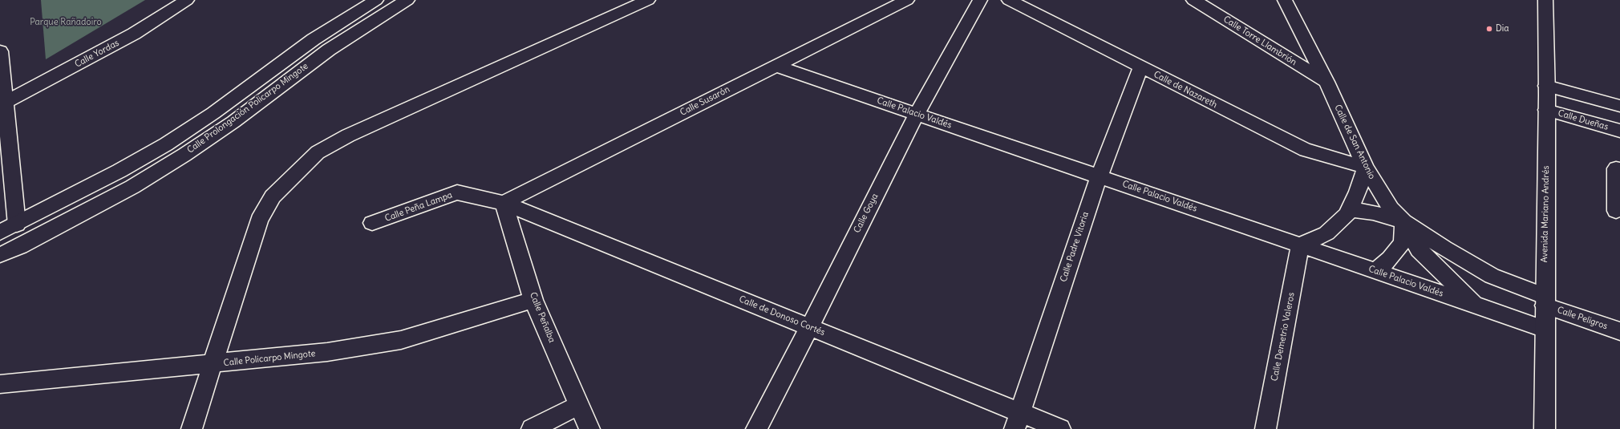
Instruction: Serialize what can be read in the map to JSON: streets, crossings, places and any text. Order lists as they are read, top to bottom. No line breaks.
{"streets":{"street":["Calle Torre Llambrión","Calle Yordas","Calle de Nazareth","Calle Susarón","Calle Prolongación Policarpo Mingote","Calle Palacio Valdés","Calle Dueñas","Calle de San Antonio","Calle Peña Lampa","Calle Goya","Avenida Mariano Andrés","Calle Padre Vitoria","Calle de Donoso Cortés","Calle Peñalba","Calle Peligros","Calle Demetrio Valeros","Calle Policarpo Mingote"]},"crossings":[["Calle Torre Llambrión","Calle de San Antonio"],["Calle de Nazareth","Calle de San Antonio"],["Calle de Nazareth","Calle Padre Vitoria"],["Calle Susarón","Calle Palacio Valdés"],["Calle Susarón","Calle Peña Lampa"],["Calle Susarón","Calle de Donoso Cortés"],["Calle Susarón","Calle Peñalba"],["Calle Palacio Valdés","Calle Goya"],["Calle Palacio Valdés","Avenida Mariano Andrés"],["Calle Palacio Valdés","Calle Padre Vitoria"],["Calle Palacio Valdés","Calle Demetrio Valeros"],["Calle Dueñas","Avenida Mariano Andrés"],["Calle de San Antonio","Avenida Mariano Andrés"],["Calle de San Antonio","Calle Peligros"],["Calle Peña Lampa","Calle de Donoso Cortés"],["Calle Peña Lampa","Calle Peñalba"],["Calle Goya","Calle de Donoso Cortés"],["Avenida Mariano Andrés","Calle Peligros"],["Calle Padre Vitoria","Calle de Donoso Cortés"],["Calle de Donoso Cortés","Calle Peñalba"],["Calle Peñalba","Calle Policarpo Mingote"]],"parks":["Parque Rañadoiro"],"places":["Dia"]}
